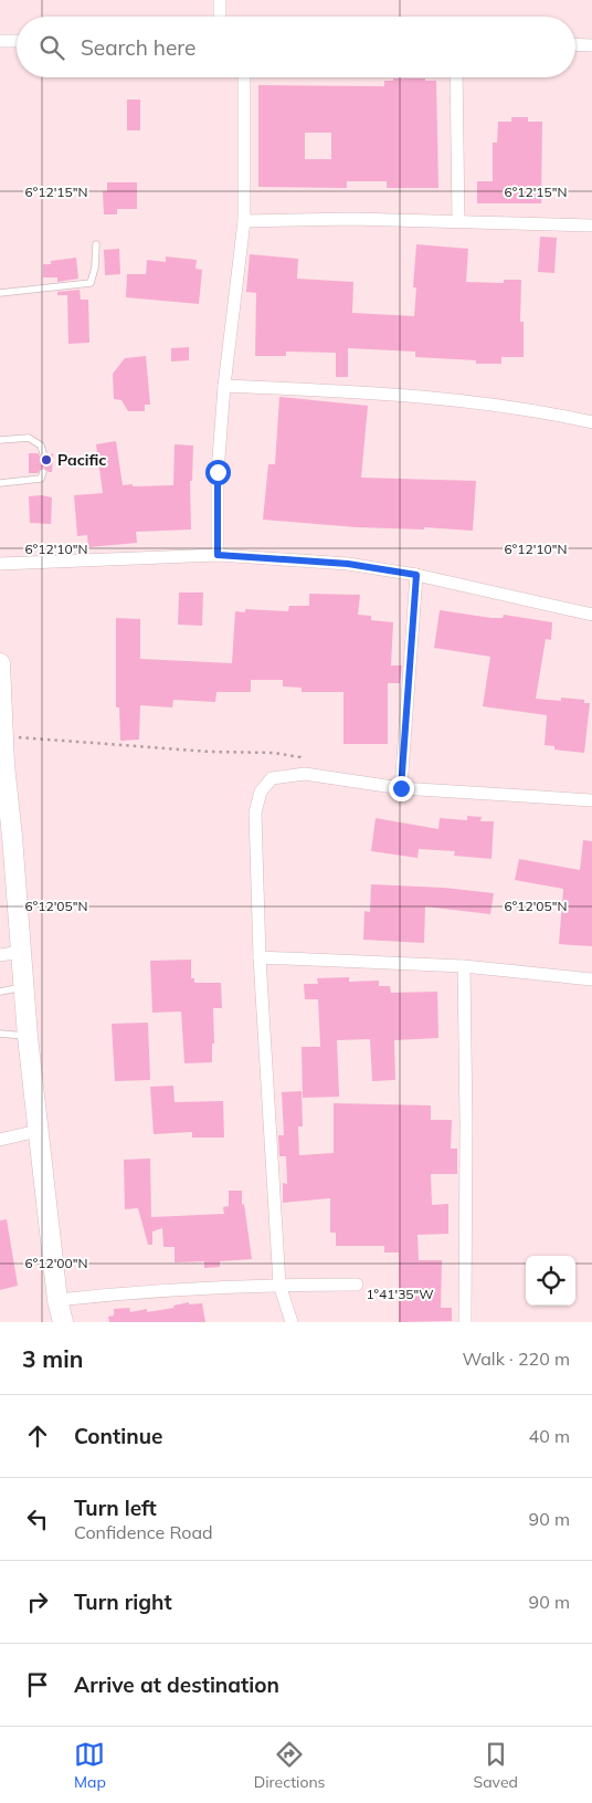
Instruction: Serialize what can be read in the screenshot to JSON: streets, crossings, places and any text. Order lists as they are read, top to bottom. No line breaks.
{"places":["Pacific"],"page":{"search":"Search here","heading":["3 min","Walk · 220 m"],"list":[["Continue","40 m"],["Turn left","Confidence Road","90 m"],["Turn right","90 m"],"Arrive at destination"],"nav":["Map","Directions","Saved"]},"coordinates":["6°12'15\"N","6°12'10\"N","6°12'05\"N","6°12'00\"N","1°41'35\"W"]}
